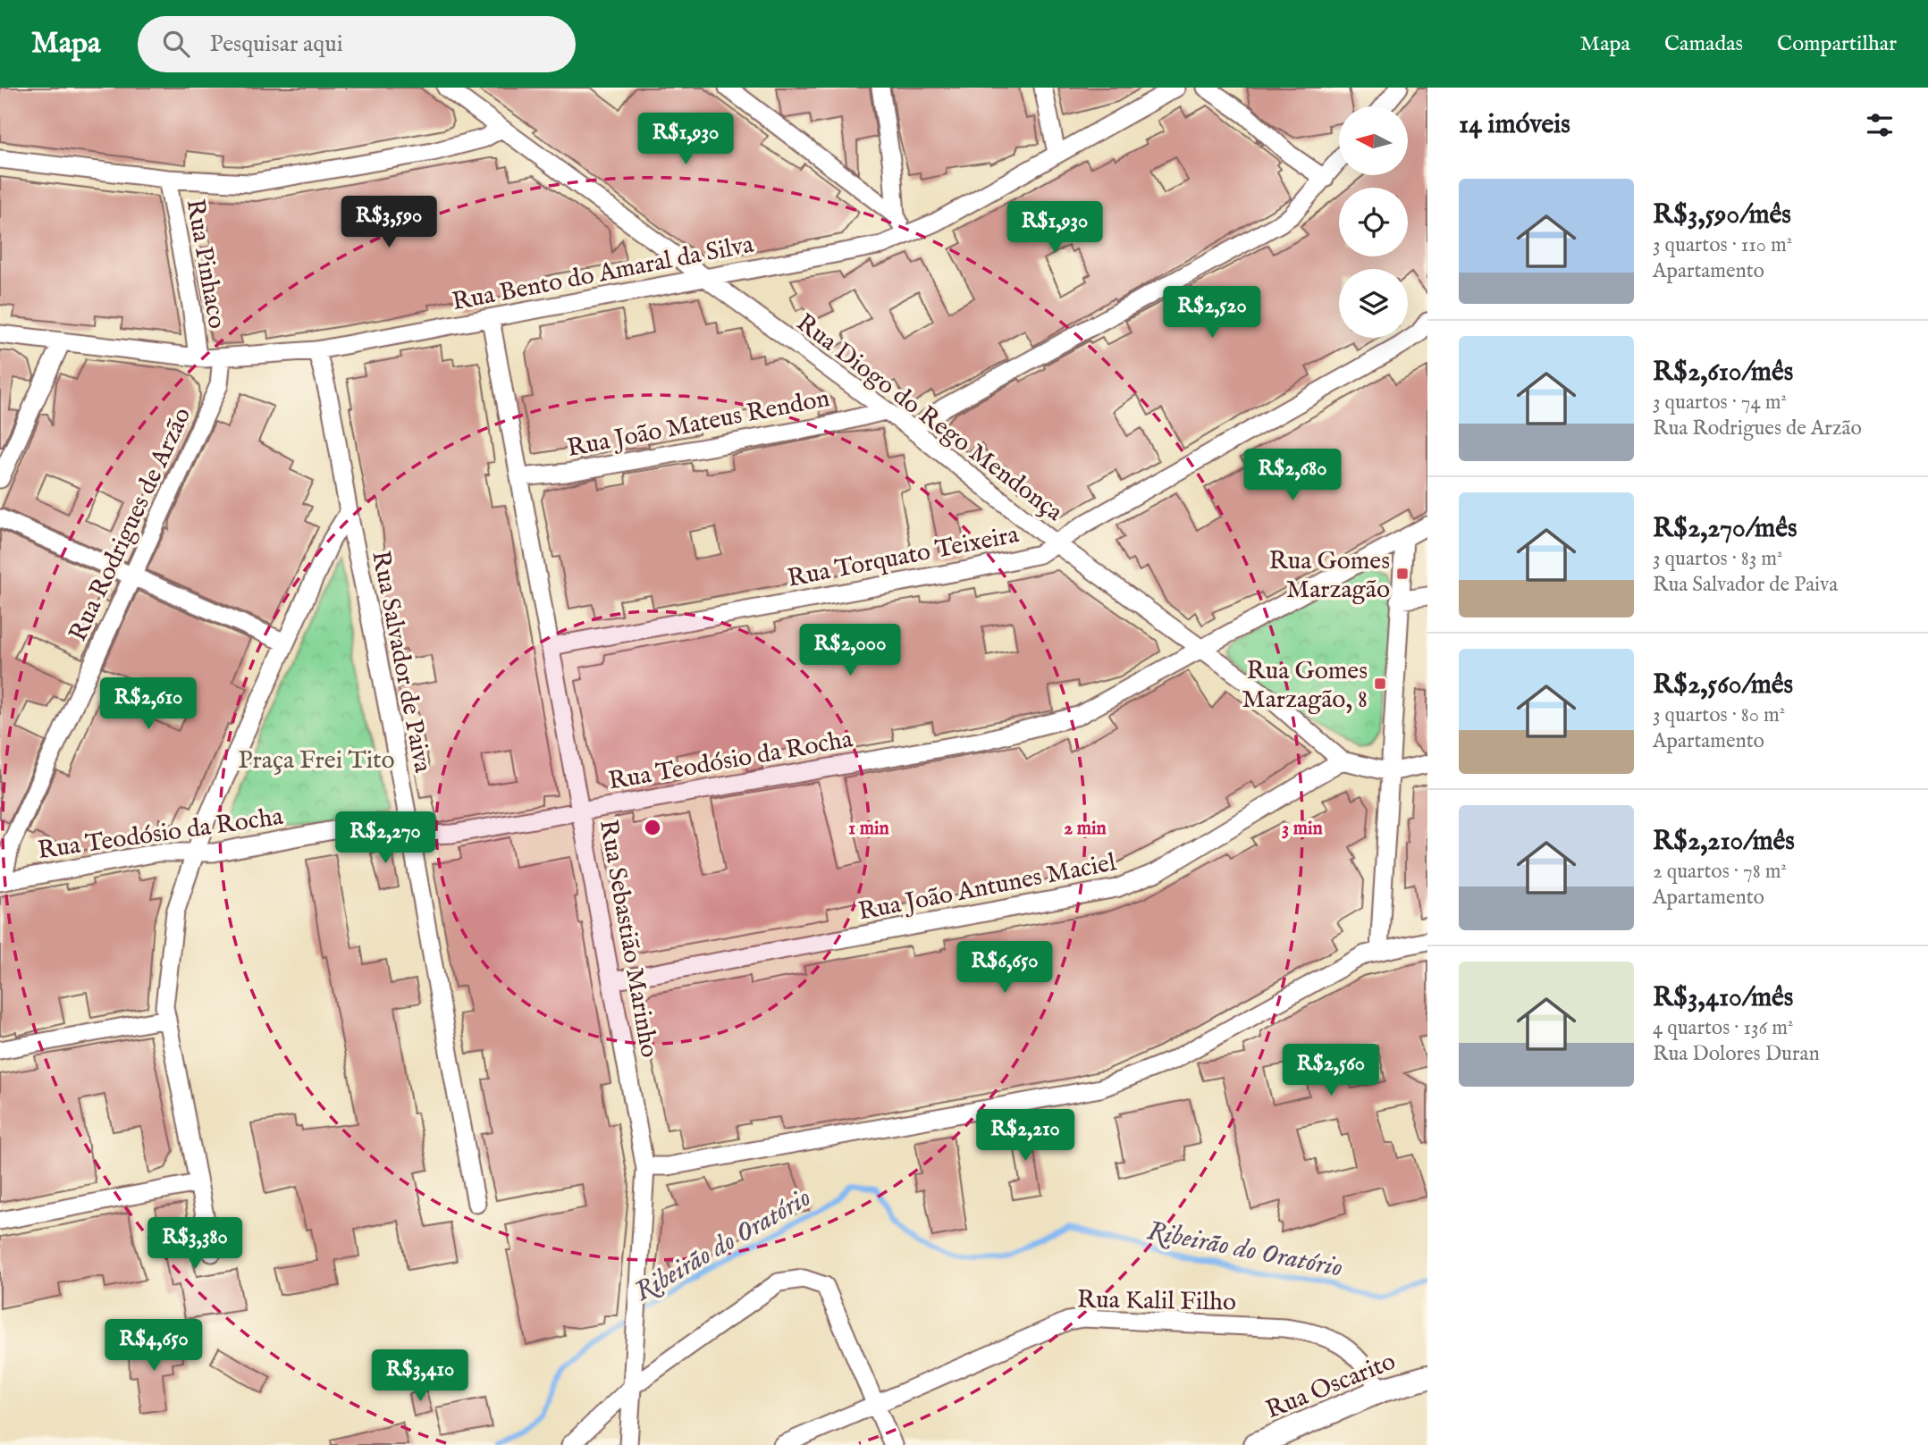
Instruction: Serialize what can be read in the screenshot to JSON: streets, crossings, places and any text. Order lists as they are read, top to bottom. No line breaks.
{"streets":{"main road":["Rua Oscarito"],"street":["Rua Pinhaco","Rua Bento do Amaral da Silva","Rua Diogo do Rego Mendonça","Rua João Mateus Rendon","Rua Rodrigues de Arzão","Rua Torquato Teixeira","Rua Salvador de Paiva","Rua Teodósio da Rocha","Rua João Antunes Maciel","Rua Sebastião Marinho","Rua Kalil Filho"]},"crossings":[["Rua Pinhaco","Rua Bento do Amaral da Silva"],["Rua Bento do Amaral da Silva","Rua Diogo do Rego Mendonça"],["Rua Bento do Amaral da Silva","Rua Rodrigues de Arzão"],["Rua Bento do Amaral da Silva","Rua Salvador de Paiva"],["Rua Bento do Amaral da Silva","Rua Sebastião Marinho"],["Rua Diogo do Rego Mendonça","Rua João Mateus Rendon"],["Rua Diogo do Rego Mendonça","Rua Torquato Teixeira"],["Rua Diogo do Rego Mendonça","Rua Teodósio da Rocha"],["Rua Diogo do Rego Mendonça","Rua João Antunes Maciel"],["Rua João Mateus Rendon","Rua Sebastião Marinho"],["Rua Rodrigues de Arzão","Rua Teodósio da Rocha"],["Rua Torquato Teixeira","Rua Sebastião Marinho"],["Rua Salvador de Paiva","Rua Teodósio da Rocha"],["Rua Teodósio da Rocha","Rua Sebastião Marinho"],["Rua João Antunes Maciel","Rua Sebastião Marinho"],["Rua Kalil Filho","Rua Oscarito"]],"water":["Ribeirão do Oratório"],"parks":["Praça Frei Tito"],"places":{"transit":["Rua Gomes Marzagão","Rua Gomes Marzagão, 8"]},"north":"left","page":{"header":"Mapa","search":"Pesquisar aqui","nav":["Mapa","Camadas","Compartilhar"],"heading":"14 imóveis","price":["R$1,930","R$3,590","R$1,930","R$2,520","R$2,680","R$2,000","R$2,610","R$2,270","R$6,650","R$2,560","R$2,210","R$3,380","R$4,650","R$3,410"],"list":[{"name":"R$3,590/mês","note":"3 quartos · 110 m² · Apartamento"},{"name":"R$2,610/mês","note":"3 quartos · 74 m² · Rua Rodrigues de Arzão"},{"name":"R$2,270/mês","note":"3 quartos · 83 m² · Rua Salvador de Paiva"},{"name":"R$2,560/mês","note":"3 quartos · 80 m² · Apartamento"},{"name":"R$2,210/mês","note":"2 quartos · 78 m² · Apartamento"},{"name":"R$3,410/mês","note":"4 quartos · 136 m² · Rua Dolores Duran"}]},"rings":["1 min","2 min","3 min"]}
